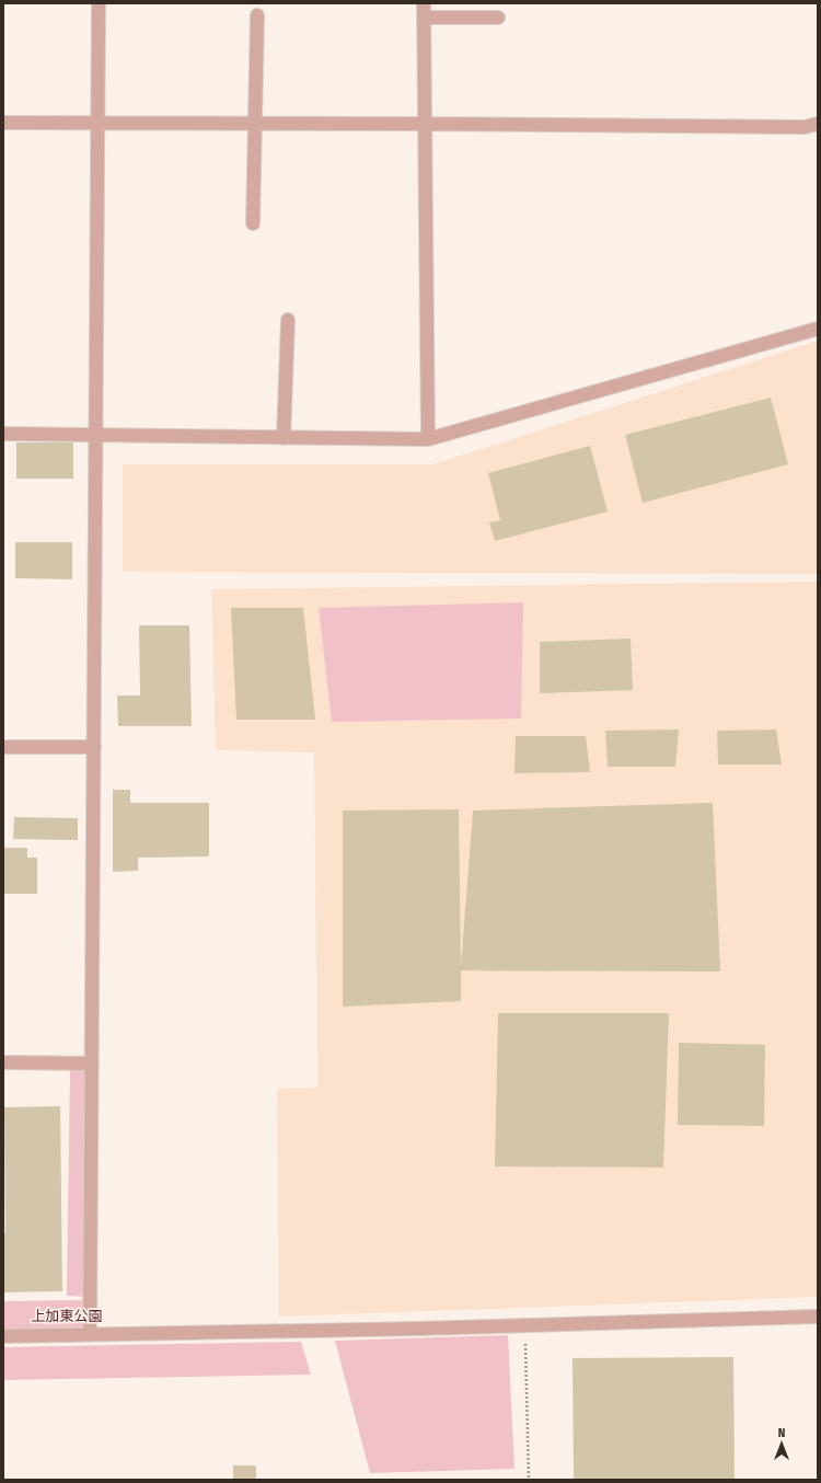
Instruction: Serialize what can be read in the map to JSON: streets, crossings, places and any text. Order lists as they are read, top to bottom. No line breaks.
{"parks":["上加東公園"],"north":"top"}
